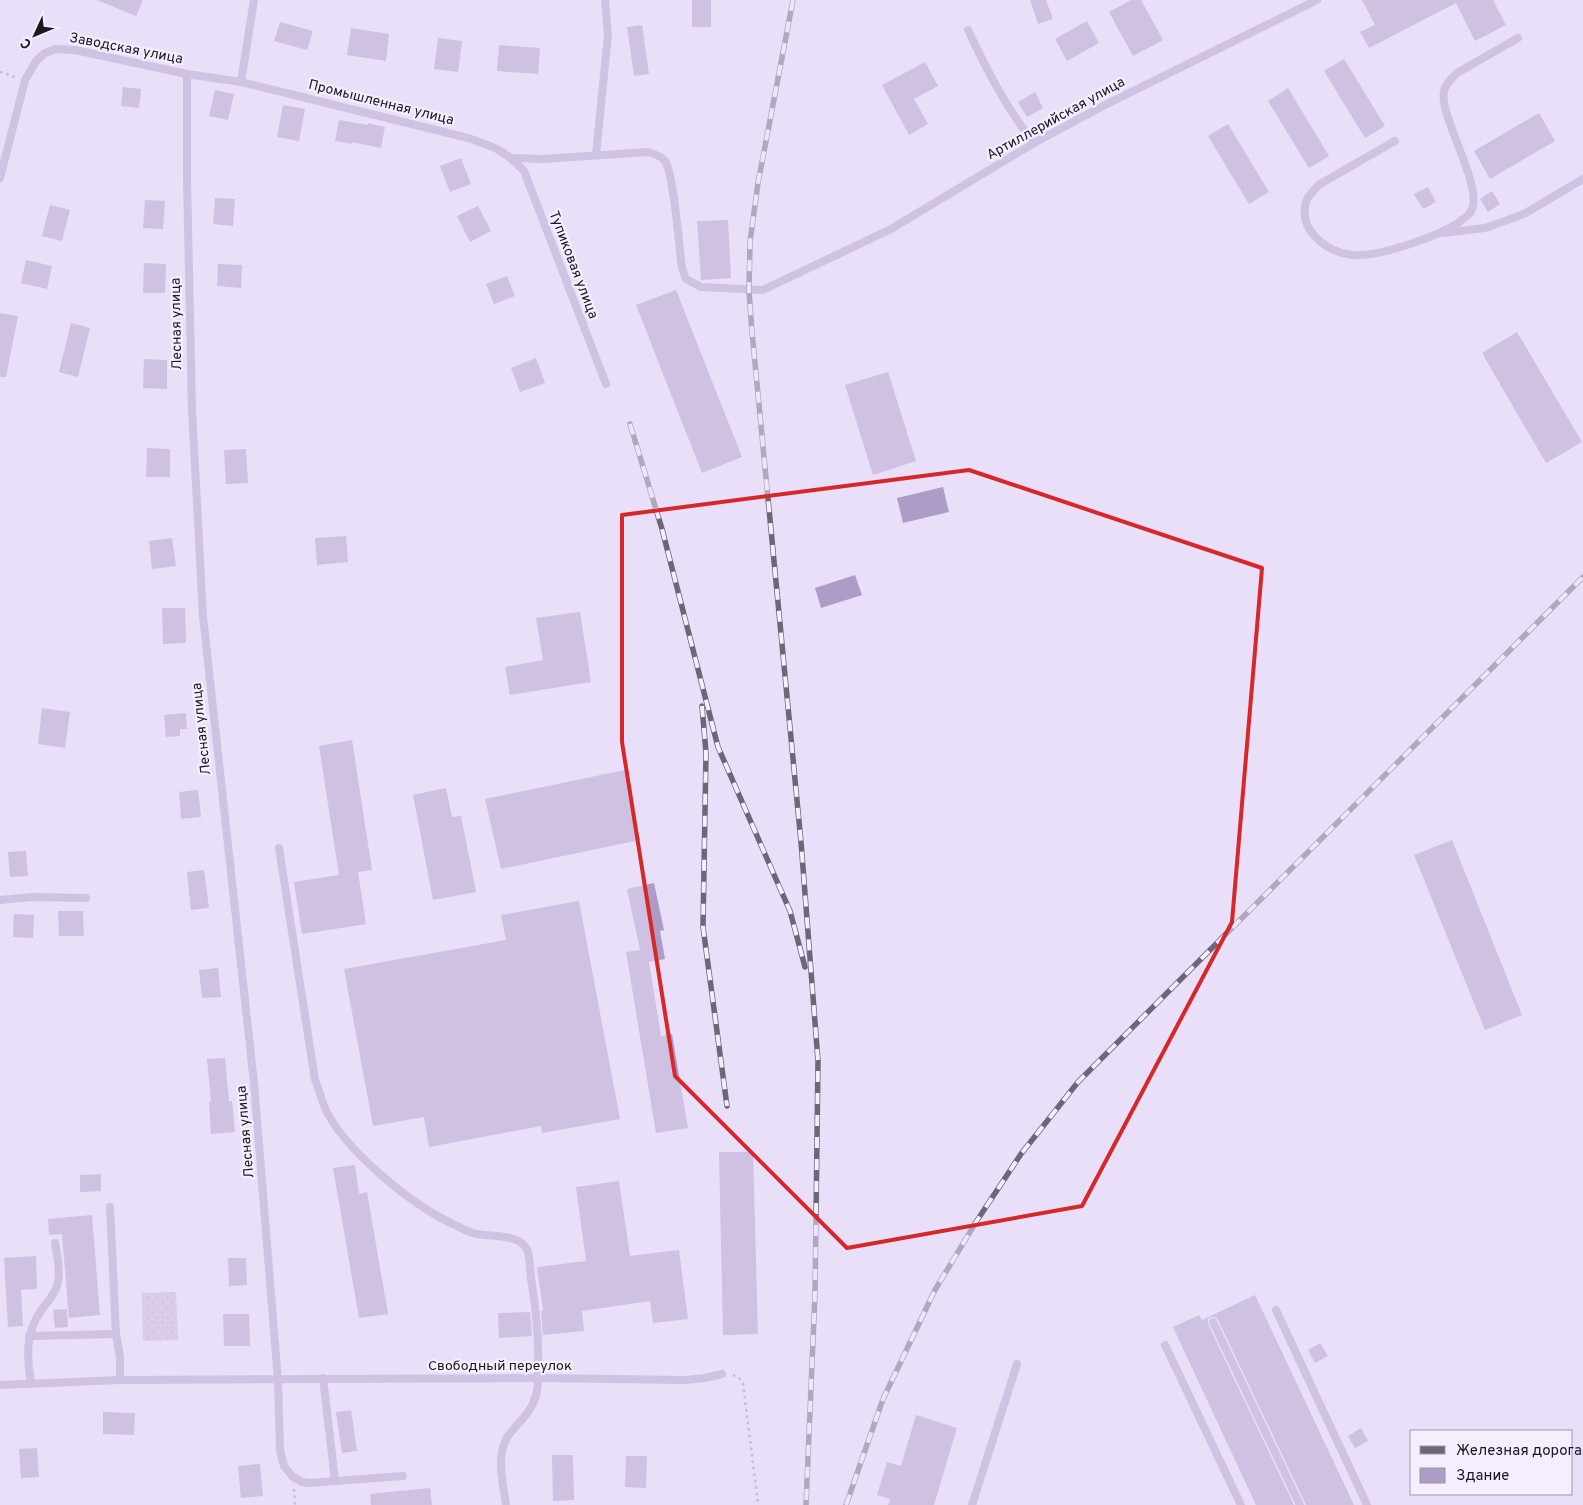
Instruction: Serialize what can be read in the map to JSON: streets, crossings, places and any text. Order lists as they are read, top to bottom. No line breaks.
{"streets":{"lane":["Заводская улица","Промышленная улица","Артиллерийская улица","Тупиковая улица","Лесная улица","Свободный переулок"]},"crossings":[["Заводская улица","Промышленная улица"],["Заводская улица","Лесная улица"],["Промышленная улица","Тупиковая улица"],["Промышленная улица","Лесная улица"],["Лесная улица","Свободный переулок"]],"legend":["Железная дорога","Здание"],"north":"bottom left"}
